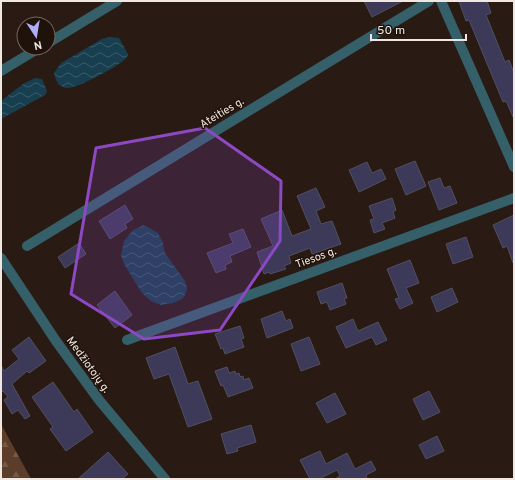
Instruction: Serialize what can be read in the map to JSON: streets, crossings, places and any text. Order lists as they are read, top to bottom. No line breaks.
{"streets":{"street":["Ateities g.","Tiesos g.","Medžiotojų g."]},"scale_bar":"50 m","north":"bottom"}
